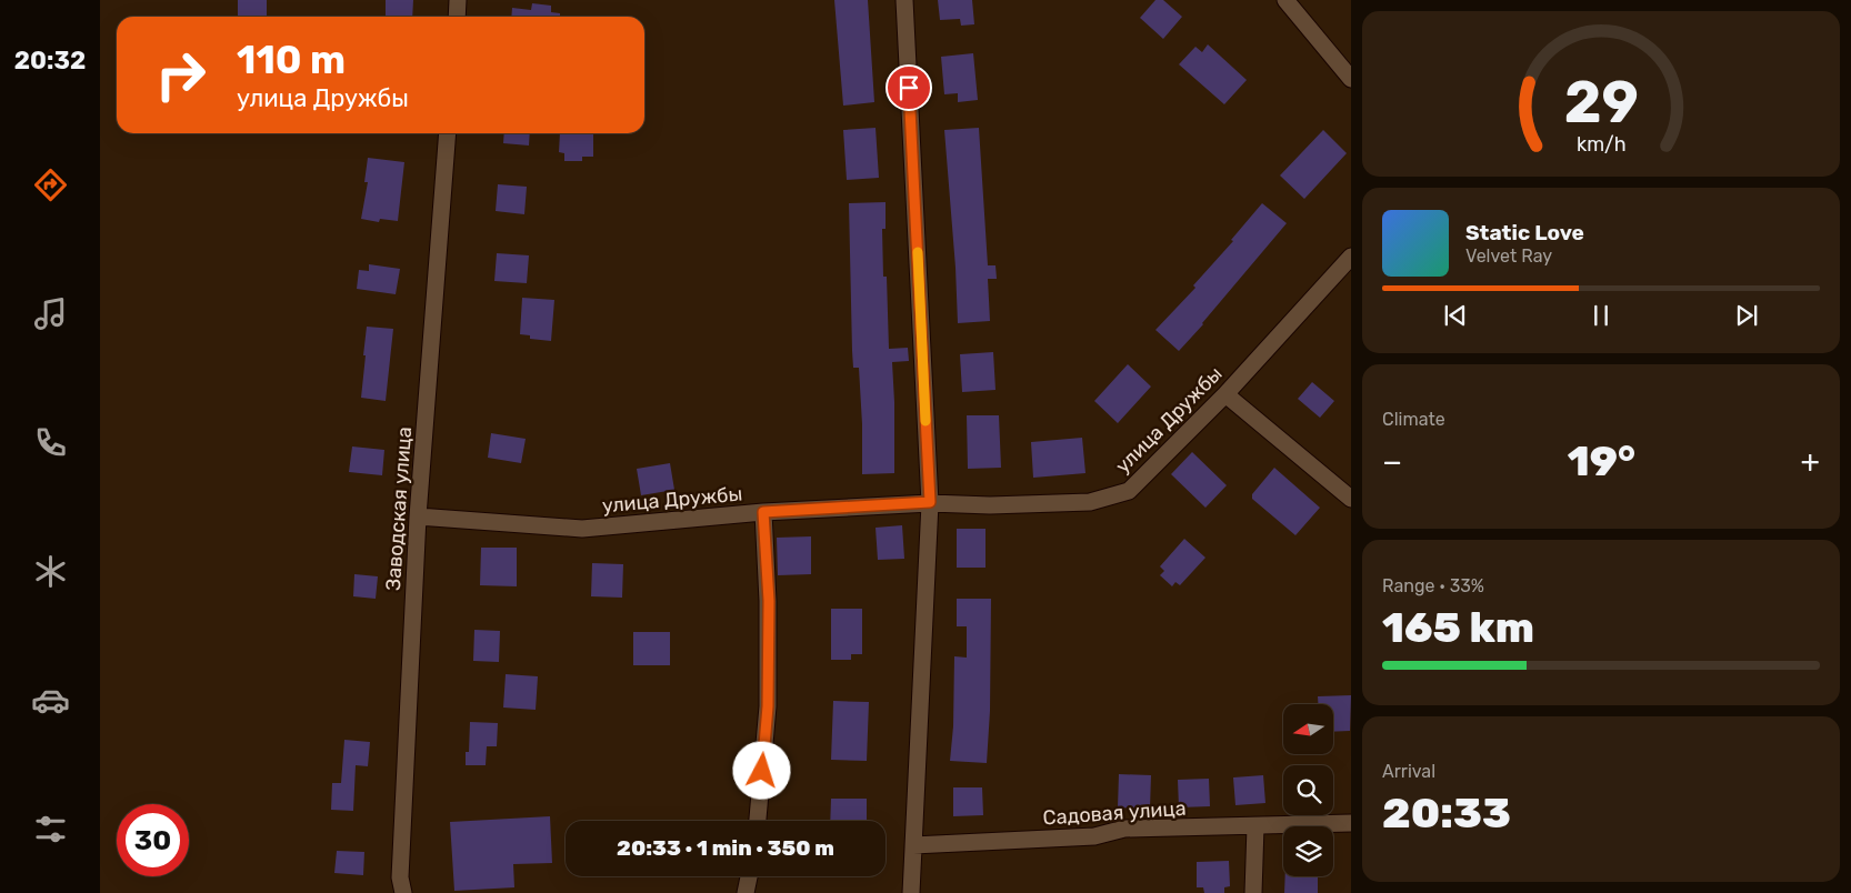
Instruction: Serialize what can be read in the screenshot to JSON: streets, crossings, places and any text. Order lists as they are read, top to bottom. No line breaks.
{"streets":{"street":["улица Дружбы","Заводская улица","Садовая улица"]},"crossings":[["улица Дружбы","Заводская улица"]],"north":"left","page":{"tabs":"20:32","turn":["110 m","улица Дружбы"],"song":["Static Love","Velvet Ray"],"tile":["Climate",["Range · 33%","165 km"],["Arrival","20:33"]],"heat":["−","19°","+"],"limit":"30","trip":"20:33 · 1 min · 350 m","gauge":["29","km/h"]}}
